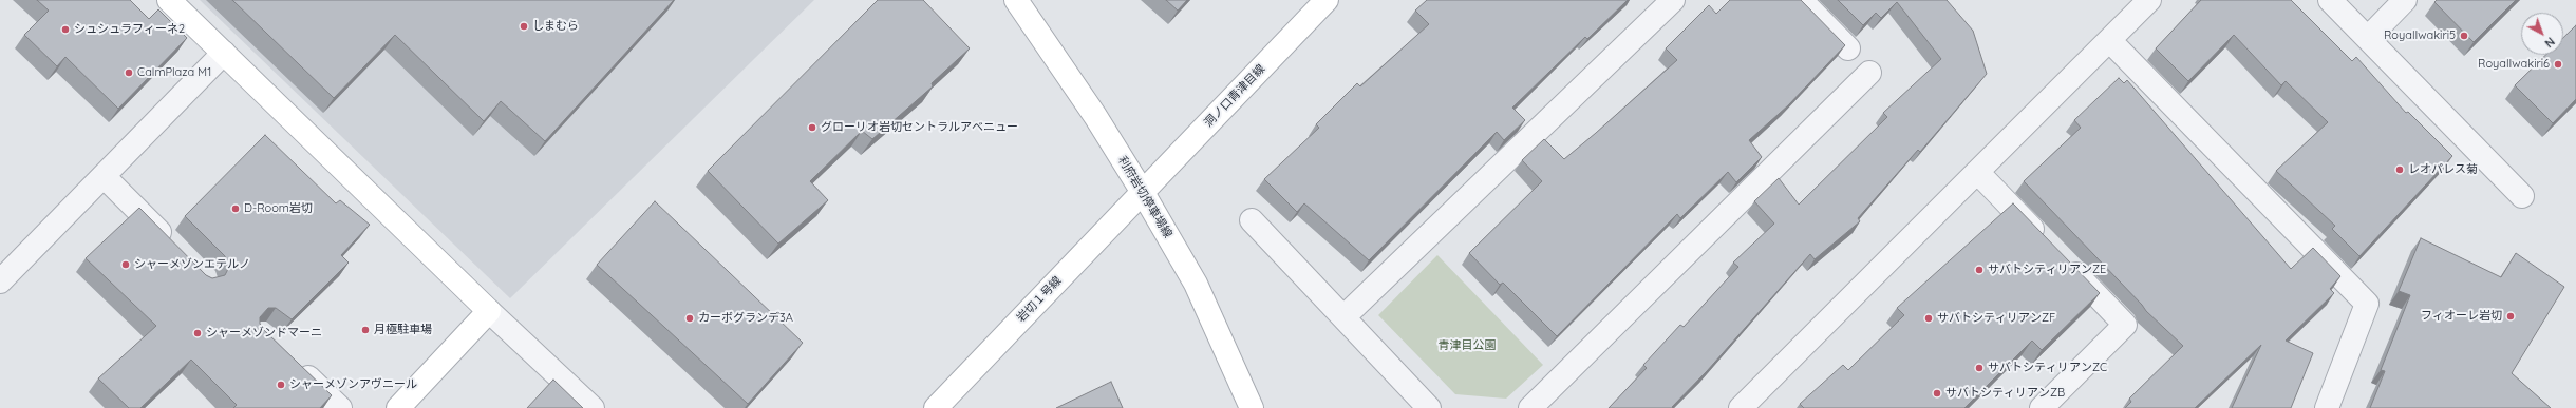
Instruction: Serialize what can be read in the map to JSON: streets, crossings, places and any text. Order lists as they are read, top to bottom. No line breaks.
{"streets":{"street":["洞ノ口青津目線","利府岩切停車場線","岩切１号線"]},"crossings":[["洞ノ口青津目線","利府岩切停車場線"],["洞ノ口青津目線","岩切１号線"],["利府岩切停車場線","岩切１号線"]],"parks":["青津目公園"],"places":["しまむら","シュシュラフィーネ2","RoyalIwakiri5","RoyalIwakiri6","CalmPlaza M1","グローリオ岩切セントラルアベニュー","レオパレス菊","D-Room岩切","シャーメゾンエテルノ","サバトシティリアンZE","フィオーレ岩切","カーボグランデ3A","サバトシティリアンZF","月極駐車場","シャーメゾンドマーニ","サバトシティリアンZC","シャーメゾンアヴニール","サバトシティリアンZB"],"north":"bottom right"}
